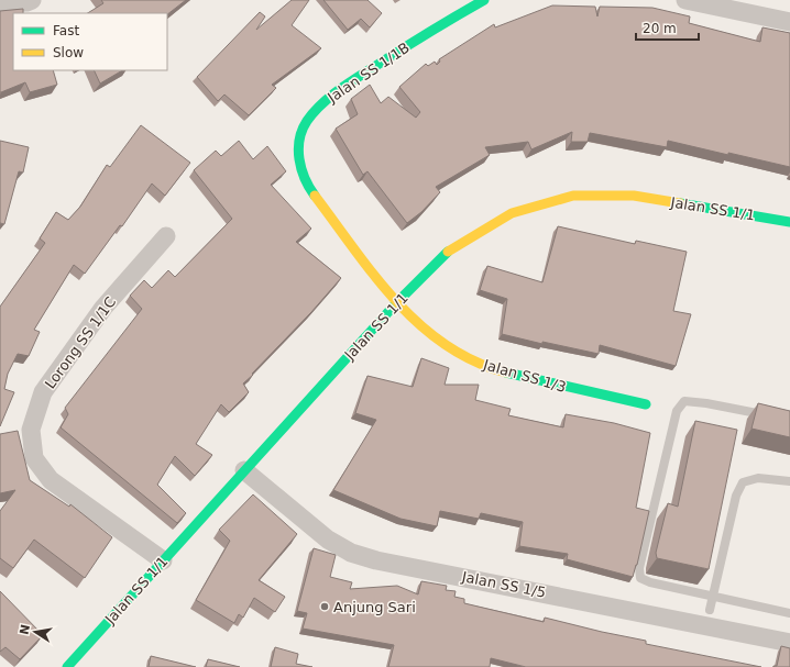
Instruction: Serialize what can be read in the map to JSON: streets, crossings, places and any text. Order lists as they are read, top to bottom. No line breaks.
{"streets":{"street":["Jalan SS 1/1B","Jalan SS 1/1","Lorong SS 1/1C","Jalan SS 1/3","Jalan SS 1/5"]},"crossings":[["Jalan SS 1/1B","Jalan SS 1/1"],["Jalan SS 1/1B","Jalan SS 1/3"],["Jalan SS 1/1","Lorong SS 1/1C"],["Jalan SS 1/1","Jalan SS 1/3"],["Jalan SS 1/1","Jalan SS 1/5"]],"places":["Anjung Sari"],"legend":["Fast","Slow"],"scale_bar":"20 m","north":"left"}
